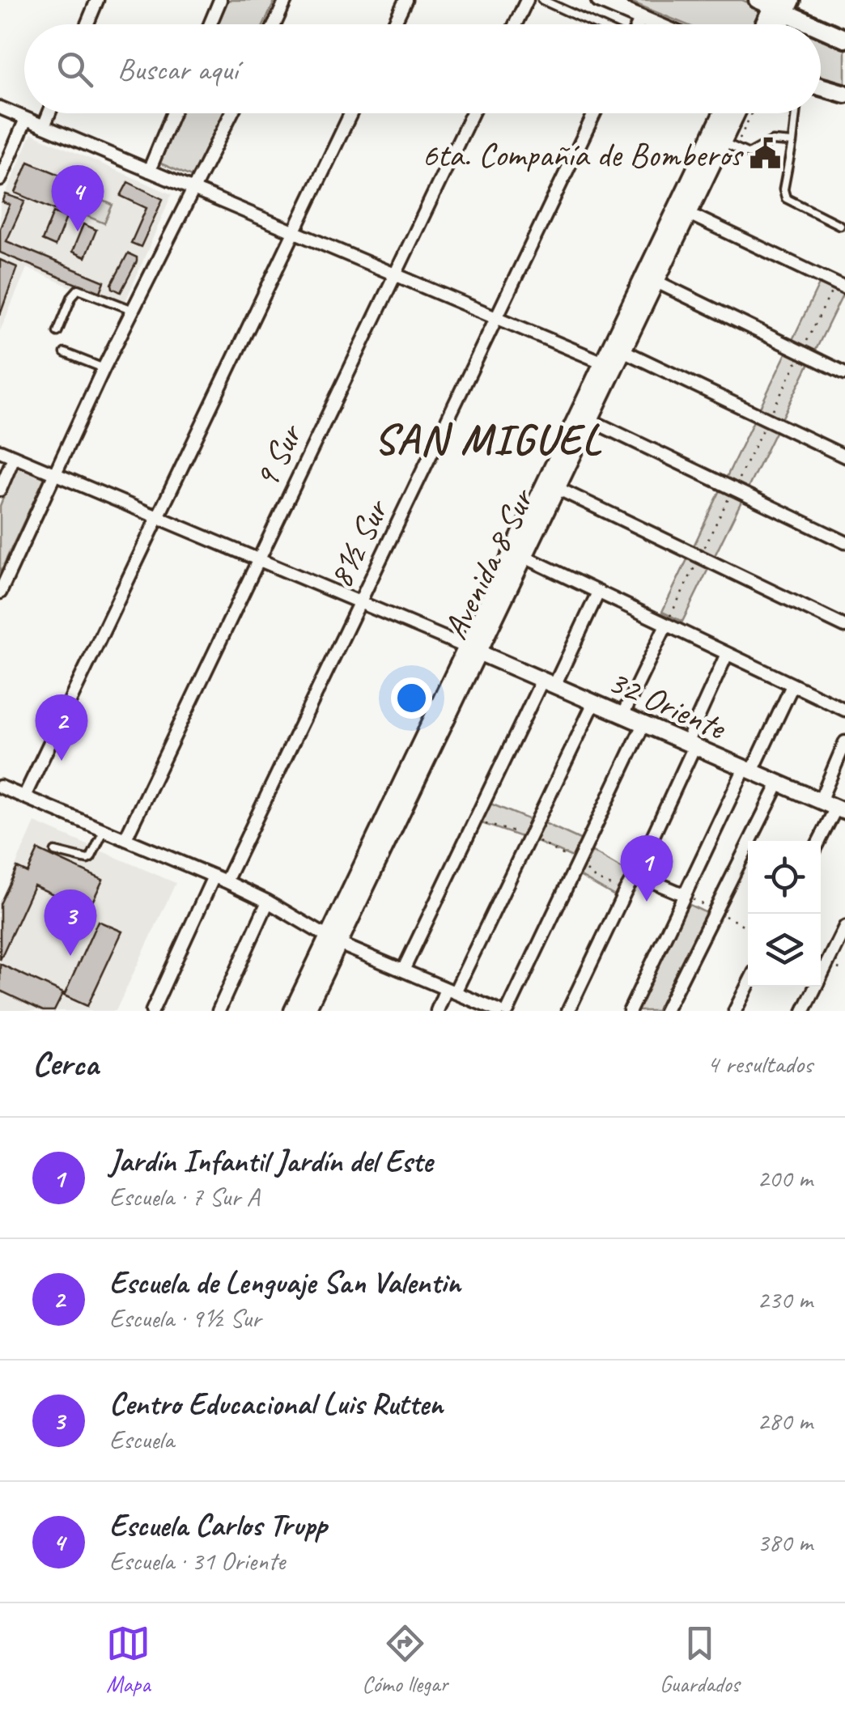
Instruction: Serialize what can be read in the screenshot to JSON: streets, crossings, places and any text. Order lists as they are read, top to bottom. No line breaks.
{"streets":{"street":["9 Sur","8½ Sur","Avenida 8 Sur","32 Oriente"]},"crossings":[["Avenida 8 Sur","32 Oriente"]],"districts":["SAN MIGUEL"],"places":{"public building":["6ta. Compañía de Bomberos"]},"page":{"search":"Buscar aquí","pins":["4","2","1","3"],"heading":["Cerca","4 resultados"],"list":[{"mark":"1","name":"Jardín Infantil Jardín del Este","note":"Escuela · 7 Sur A","value":"200 m"},{"mark":"2","name":"Escuela de Lenguaje San Valentin","note":"Escuela · 9½ Sur","value":"230 m"},{"mark":"3","name":"Centro Educacional Luis Rutten","note":"Escuela","value":"280 m"},{"mark":"4","name":"Escuela Carlos Trupp","note":"Escuela · 31 Oriente","value":"380 m"}],"nav":["Mapa","Cómo llegar","Guardados"]}}
